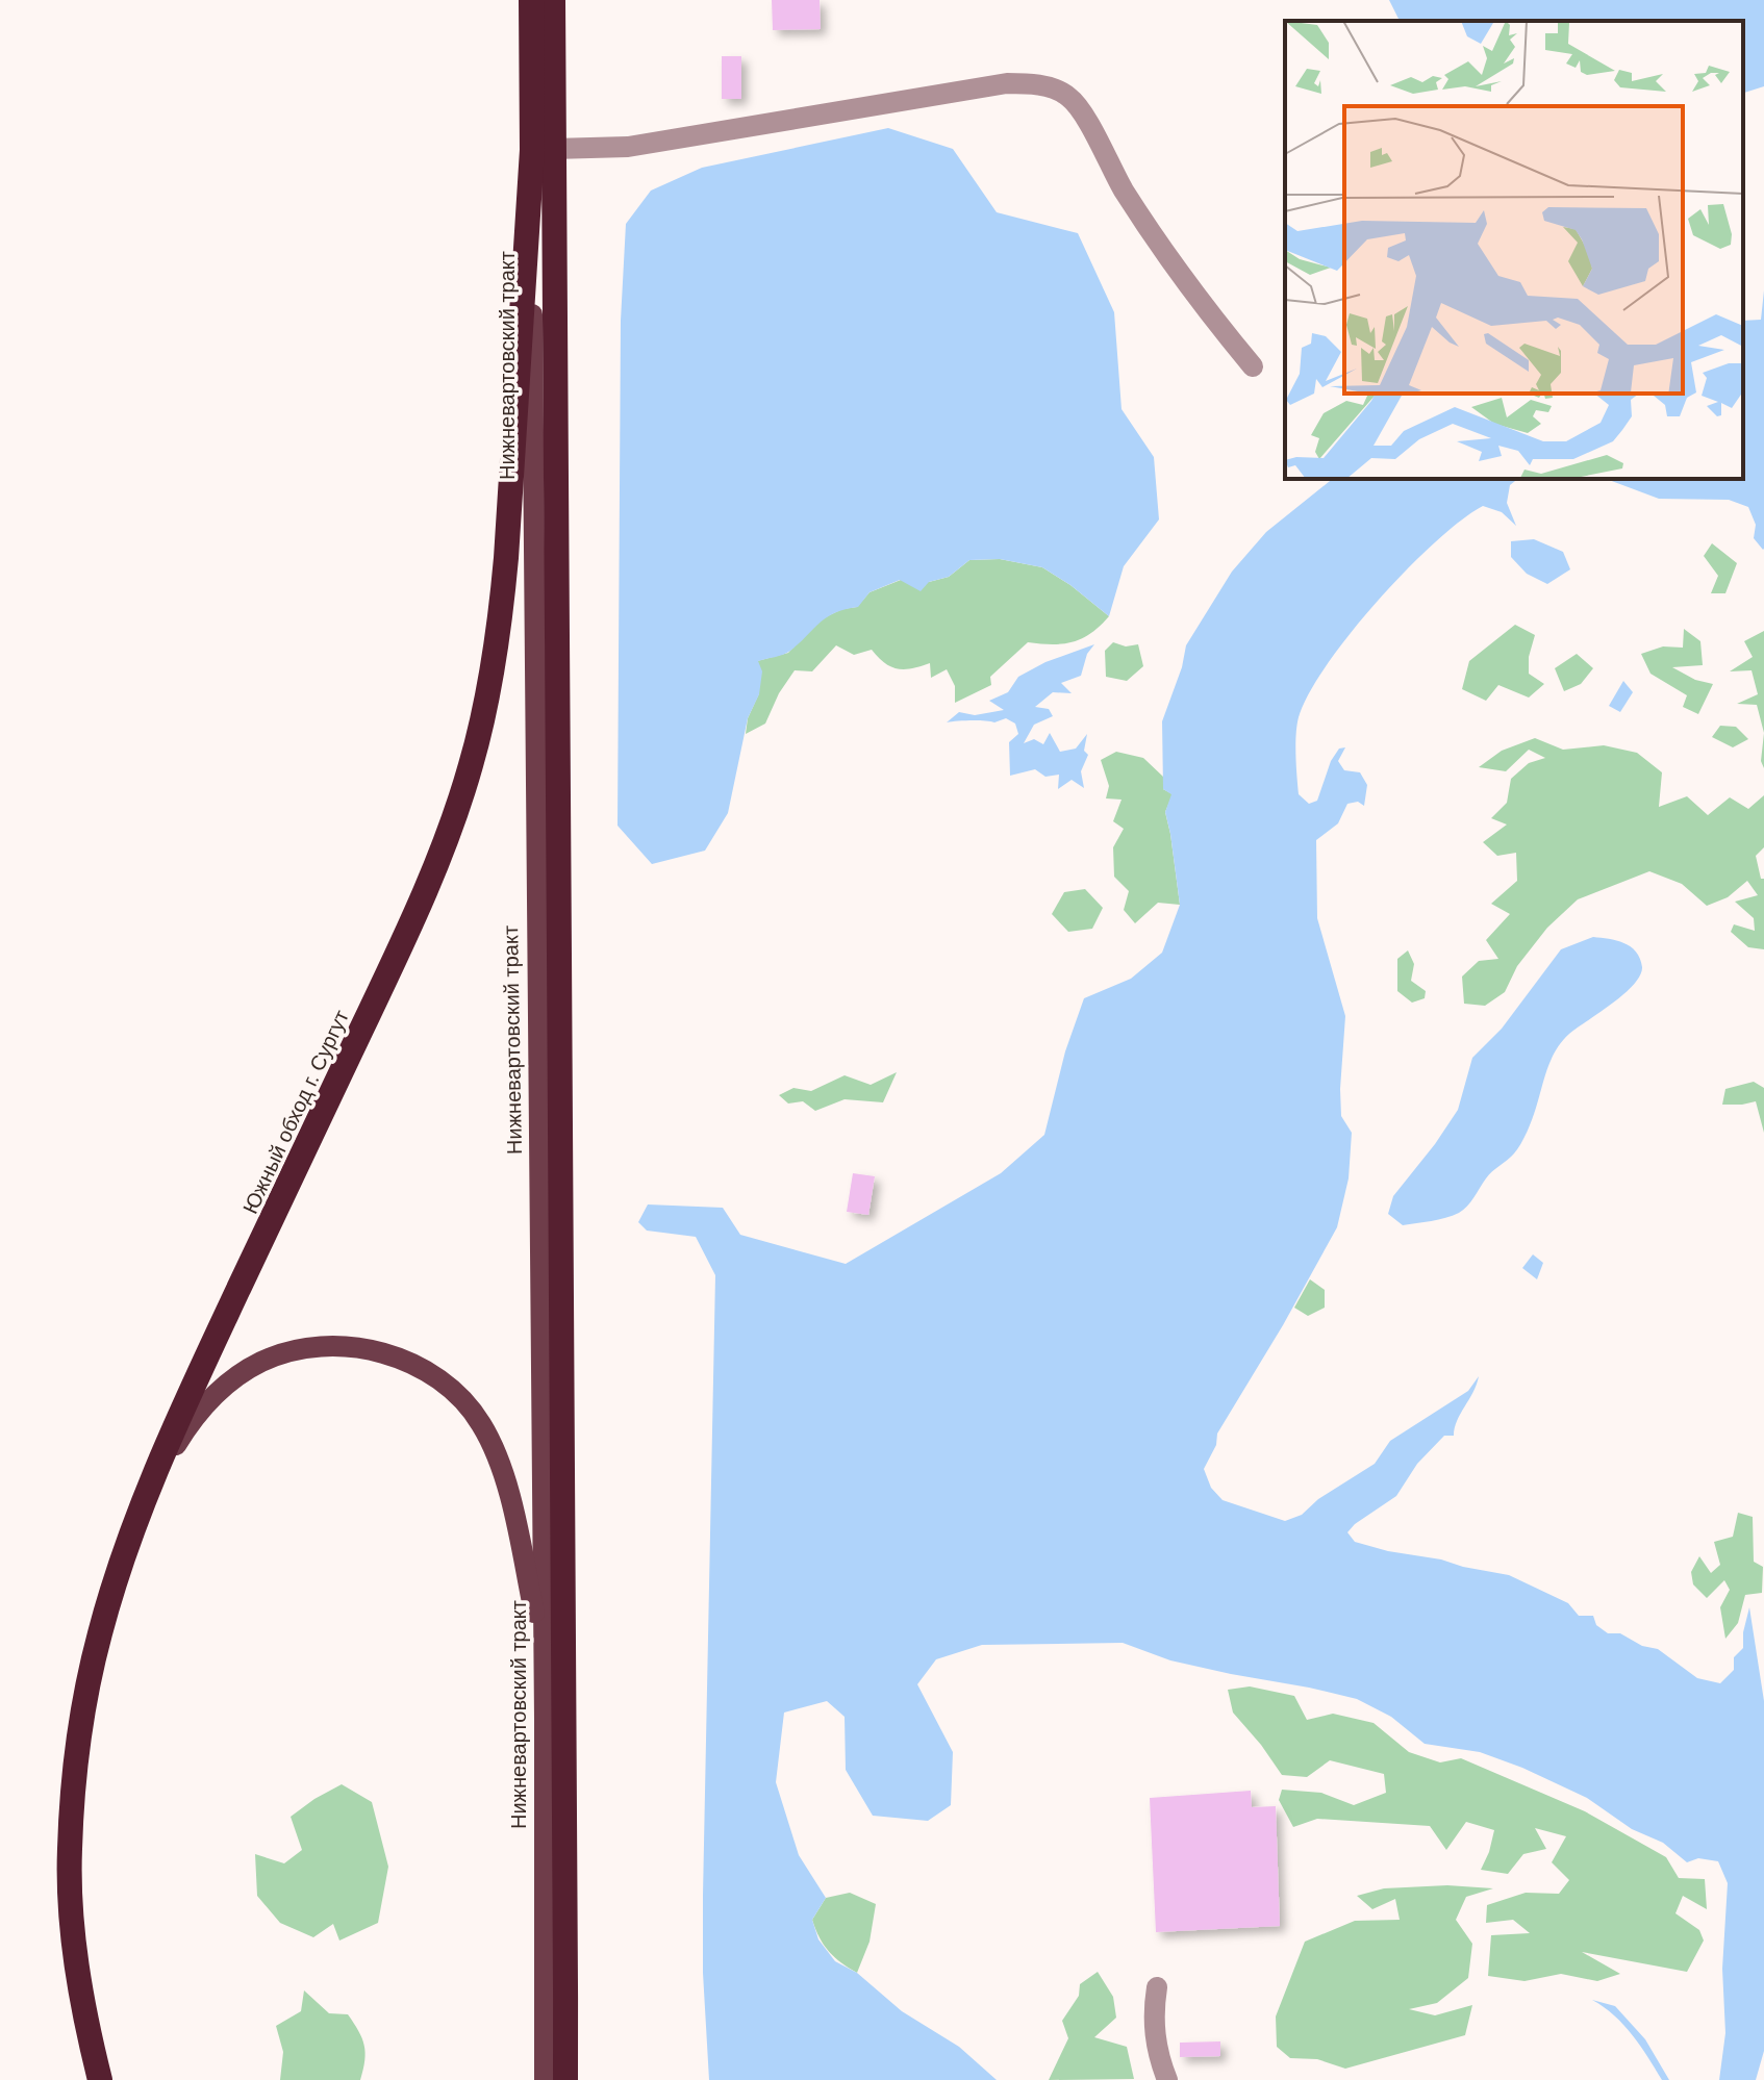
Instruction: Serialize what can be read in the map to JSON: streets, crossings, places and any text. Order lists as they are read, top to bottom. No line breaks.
{"streets":{"highway":["Нижневартовский тракт","Южный обход г. Сургут"]},"crossings":[["Нижневартовский тракт","Южный обход г. Сургут"]]}
